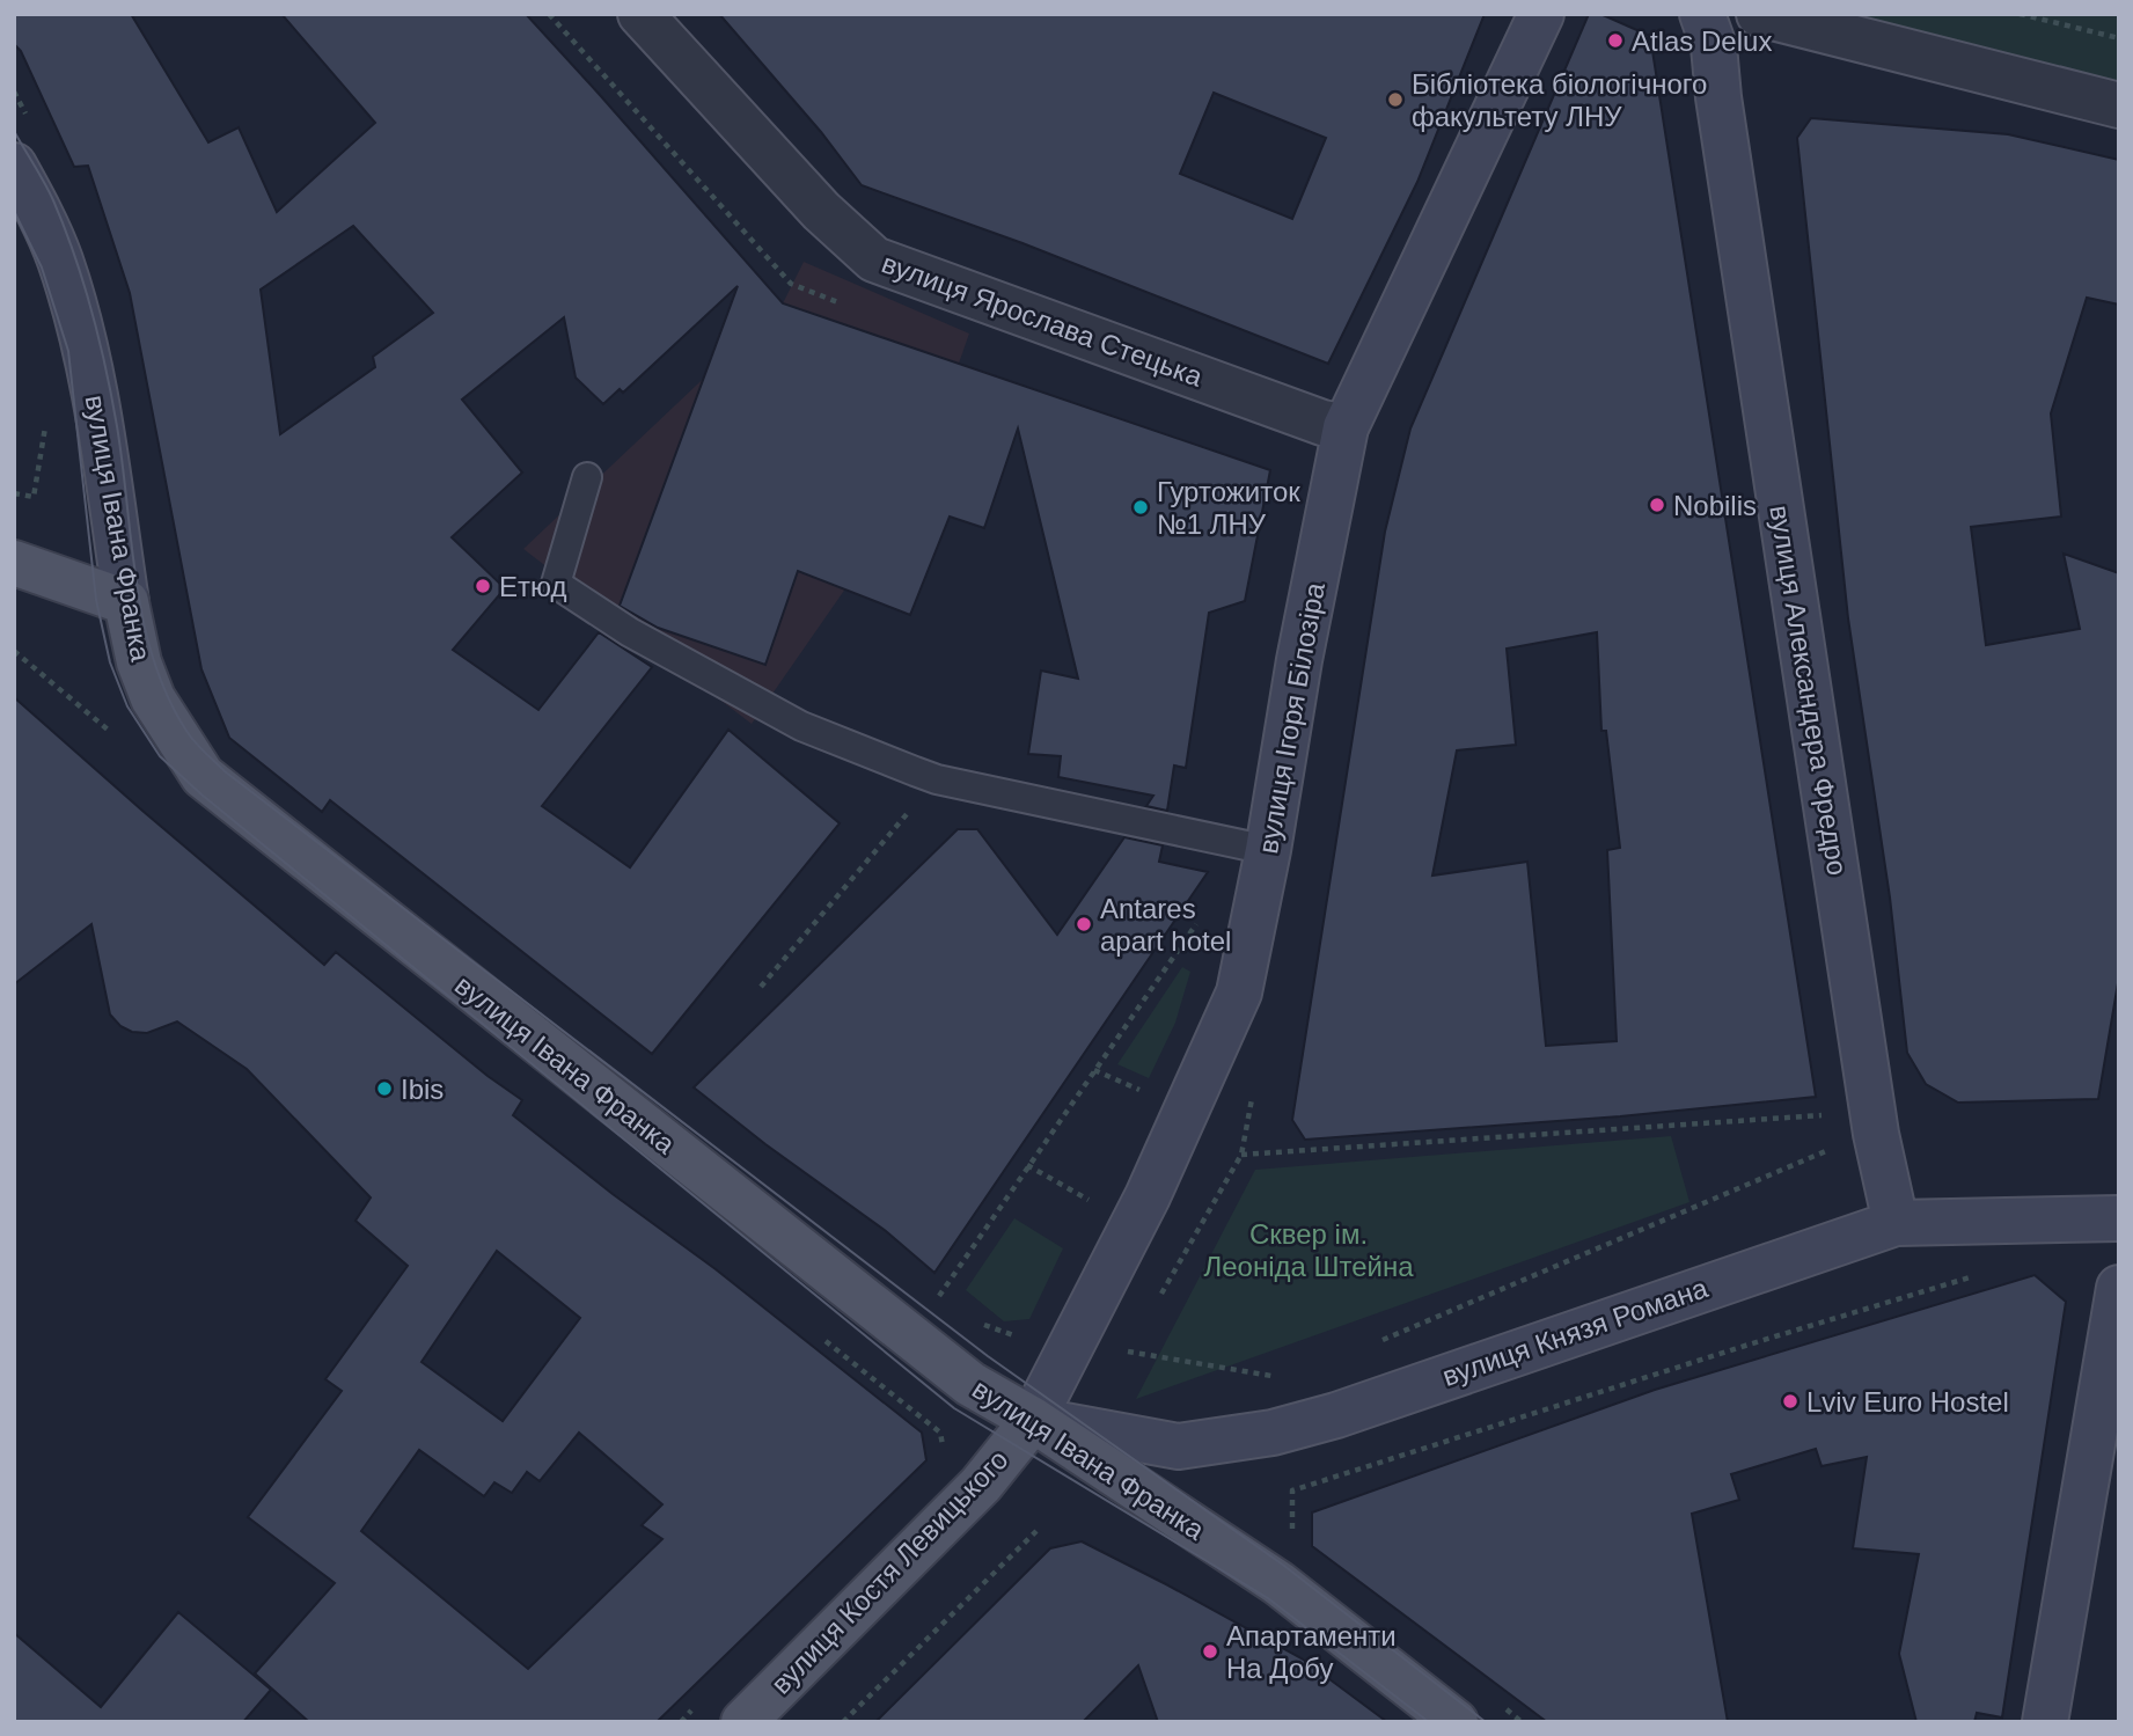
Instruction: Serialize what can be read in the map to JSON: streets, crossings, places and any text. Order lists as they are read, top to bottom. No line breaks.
{"streets":{"main road":["вулиця Івана Франка","вулиця Костя Левицького"],"street":["вулиця Ярослава Стецька","вулиця Александера Фредро","вулиця Ігоря Білозіра","вулиця Князя Романа"]},"crossings":[["вулиця Ярослава Стецька","вулиця Ігоря Білозіра"],["вулиця Івана Франка","вулиця Ігоря Білозіра"],["вулиця Івана Франка","вулиця Князя Романа"],["вулиця Івана Франка","вулиця Костя Левицького"],["вулиця Александера Фредро","вулиця Князя Романа"],["вулиця Ігоря Білозіра","вулиця Князя Романа"],["вулиця Ігоря Білозіра","вулиця Костя Левицького"],["вулиця Князя Романа","вулиця Костя Левицького"]],"parks":["Сквер ім. Леоніда Штейна"],"places":["Atlas Delux","Бібліотека біологічного факультету ЛНУ","Nobilis","Гуртожиток №1 ЛНУ","Етюд","Antares apart hotel","Ibis","Lviv Euro Hostel","Апартаменти На Добу"]}
